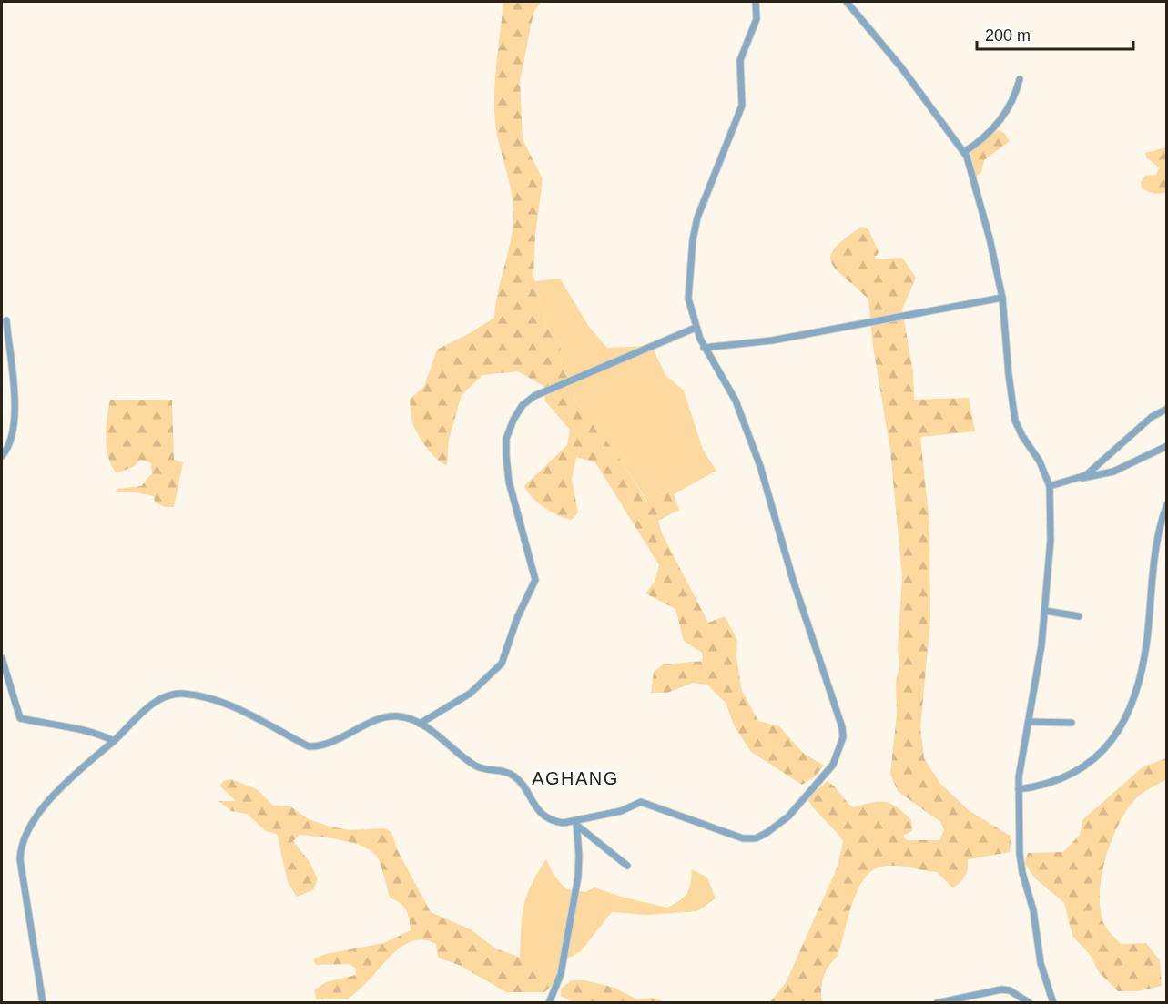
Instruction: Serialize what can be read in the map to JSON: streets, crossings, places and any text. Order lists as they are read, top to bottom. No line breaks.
{"districts":["AGHANG"],"scale_bar":"200 m"}
